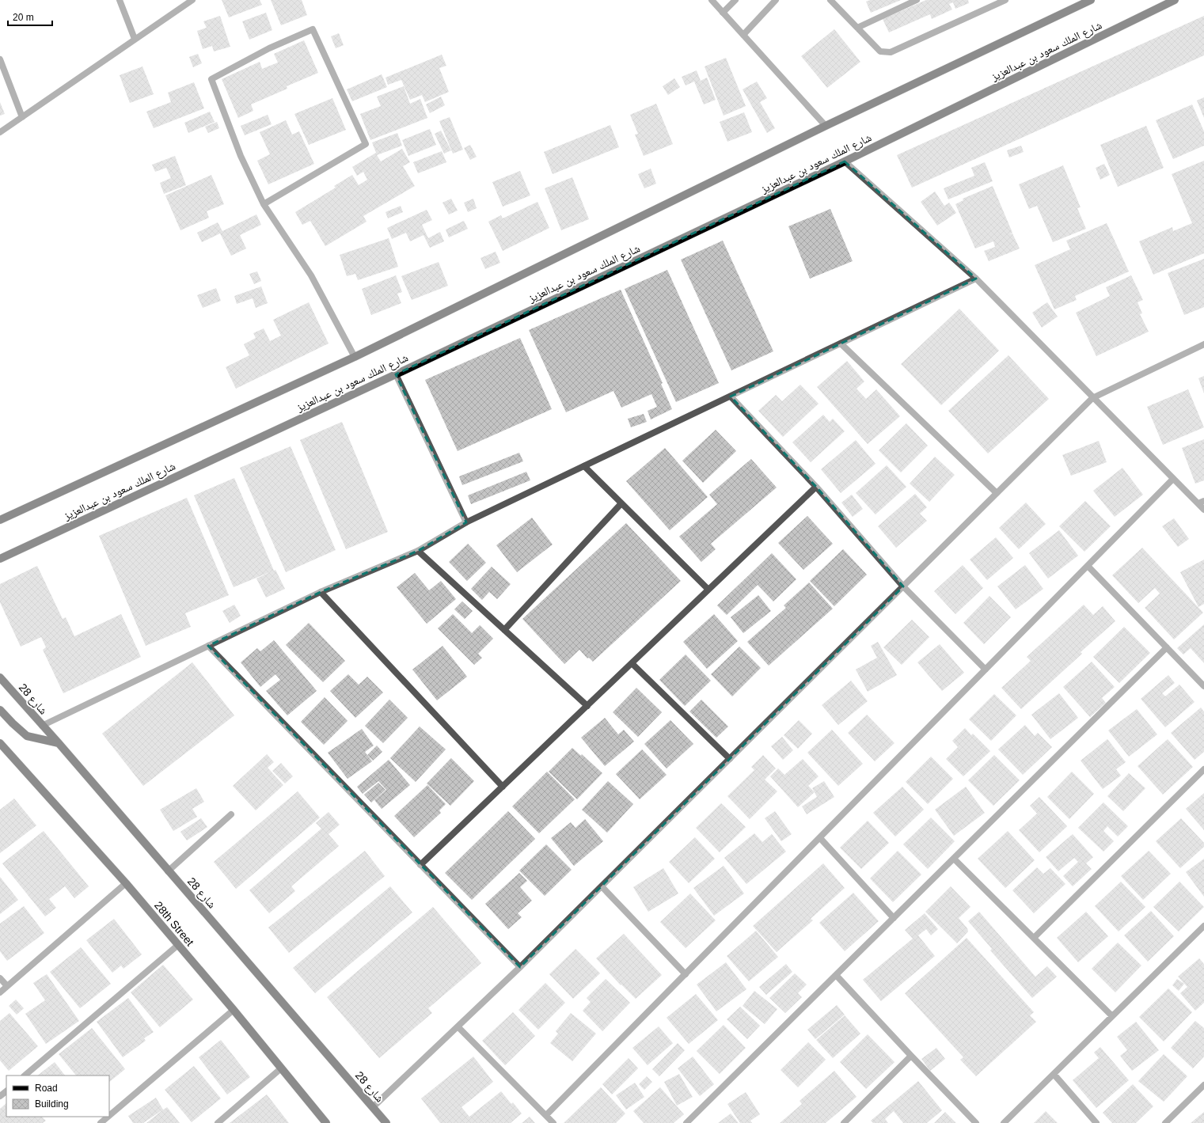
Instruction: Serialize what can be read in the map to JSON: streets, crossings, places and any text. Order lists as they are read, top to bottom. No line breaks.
{"streets":{"main road":["شارع الملك سعود بن عبدالعزيز","شارع 28","28th Street"]},"legend":["Road","Building"],"scale_bar":"20 m"}
